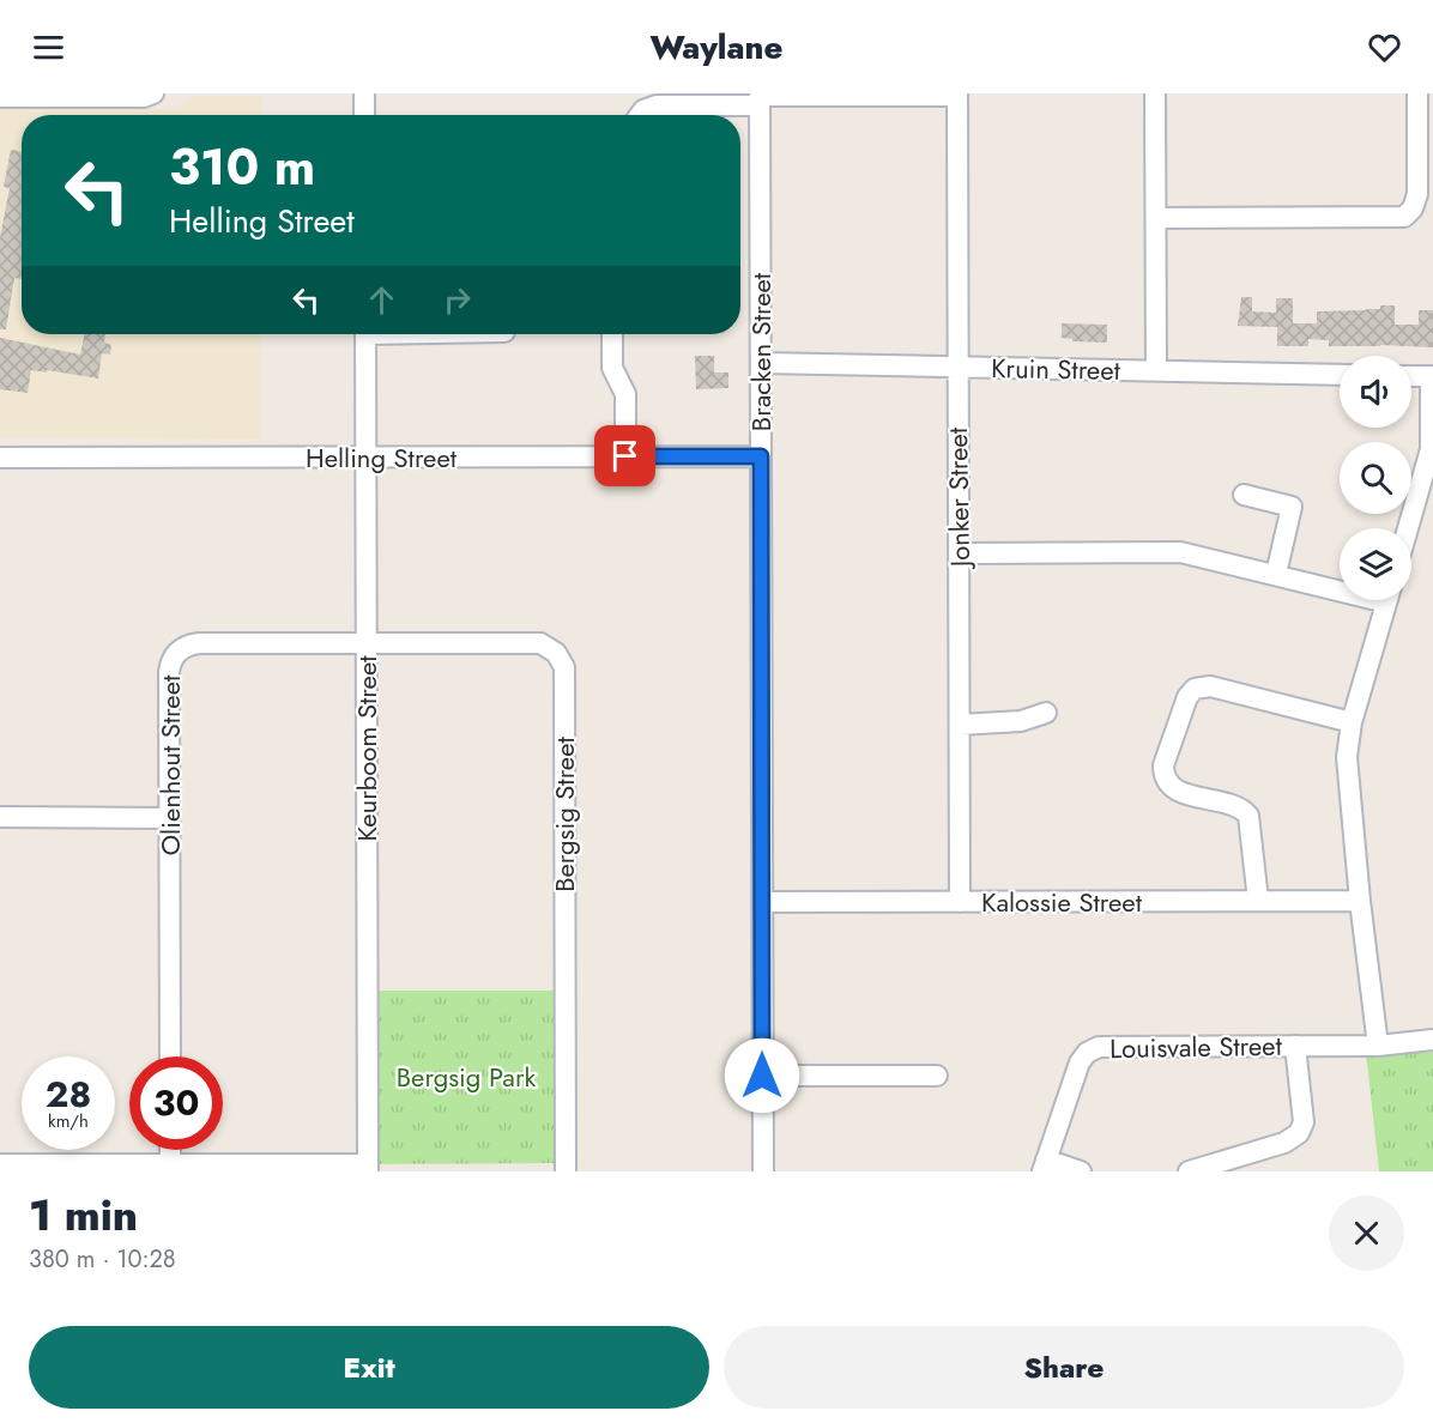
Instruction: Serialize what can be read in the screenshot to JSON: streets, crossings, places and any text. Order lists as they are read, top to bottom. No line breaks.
{"streets":{"street":["Bracken Street","Kruin Street","Helling Street","Jonker Street","Keurboom Street","Olienhout Street","Bergsig Street","Kalossie Street","Louisvale Street"]},"crossings":[["Bracken Street","Kruin Street"],["Bracken Street","Helling Street"],["Bracken Street","Kalossie Street"],["Kruin Street","Jonker Street"],["Helling Street","Keurboom Street"],["Jonker Street","Kalossie Street"],["Keurboom Street","Olienhout Street"],["Keurboom Street","Bergsig Street"],["Olienhout Street","Bergsig Street"]],"parks":["Bergsig Park"],"page":{"header":"Waylane","turn":["310 m","Helling Street"],"speed":"28 km/h","limit":"30","heading":["1 min","380 m · 10:28"],"buttons":["Exit","Share"]}}
